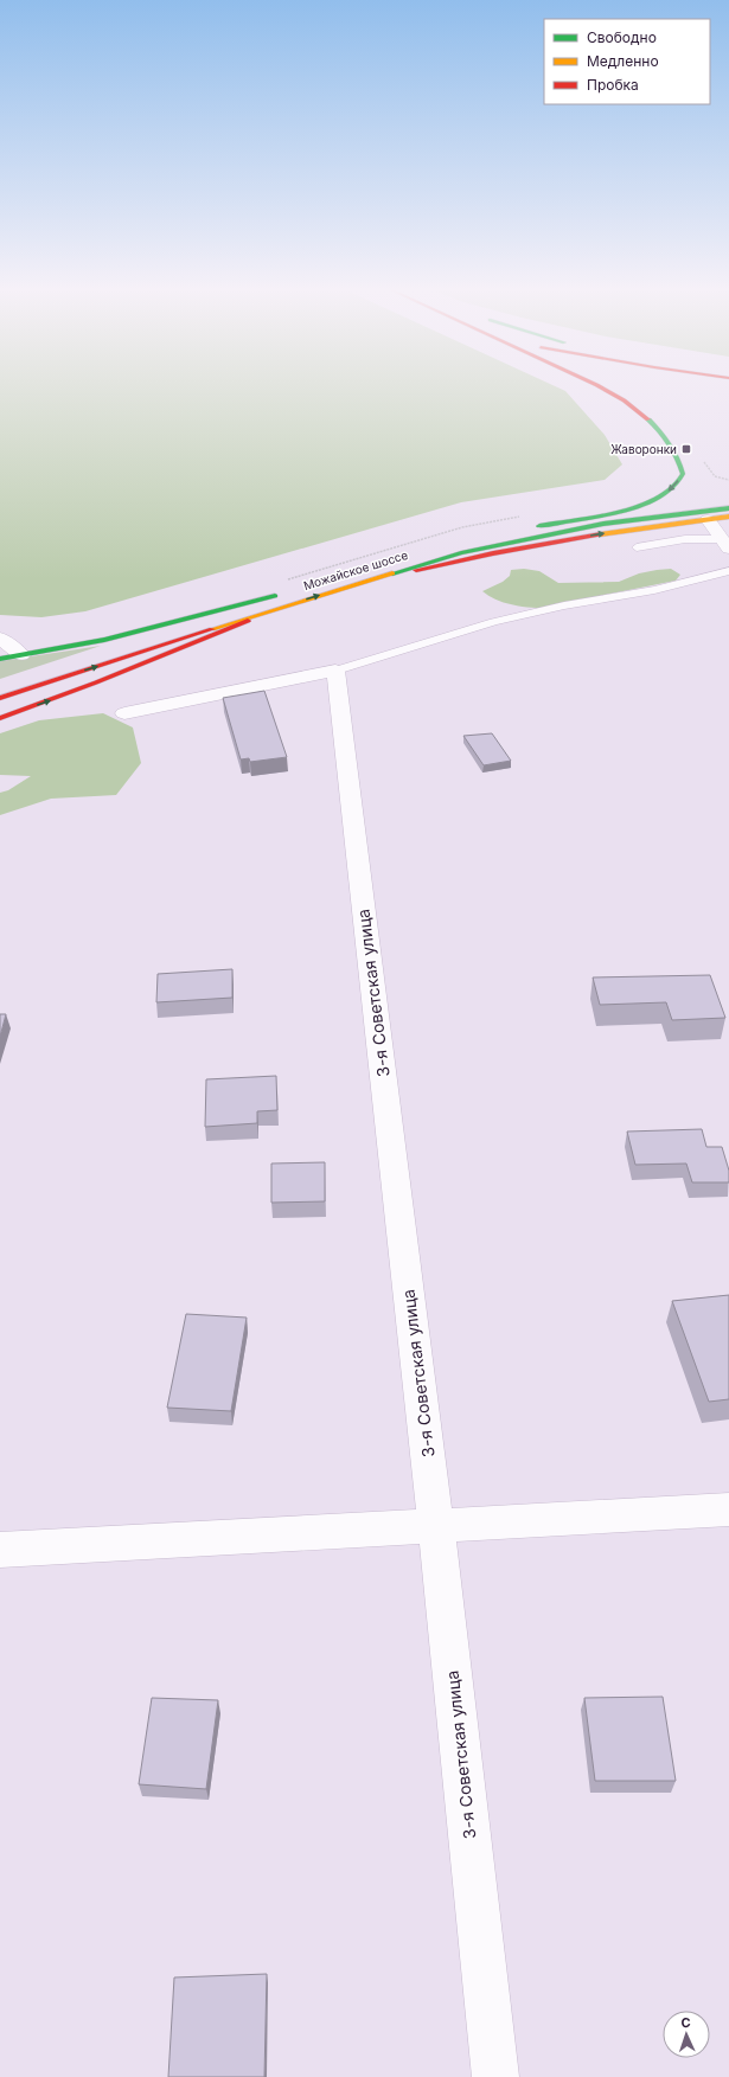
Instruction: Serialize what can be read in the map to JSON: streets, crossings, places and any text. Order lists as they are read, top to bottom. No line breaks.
{"streets":{"main road":["Можайское шоссе"],"street":["3-я Советская улица"]},"places":{"transit":["Жаворонки"]},"legend":["Свободно","Медленно","Пробка"],"north":"top"}
